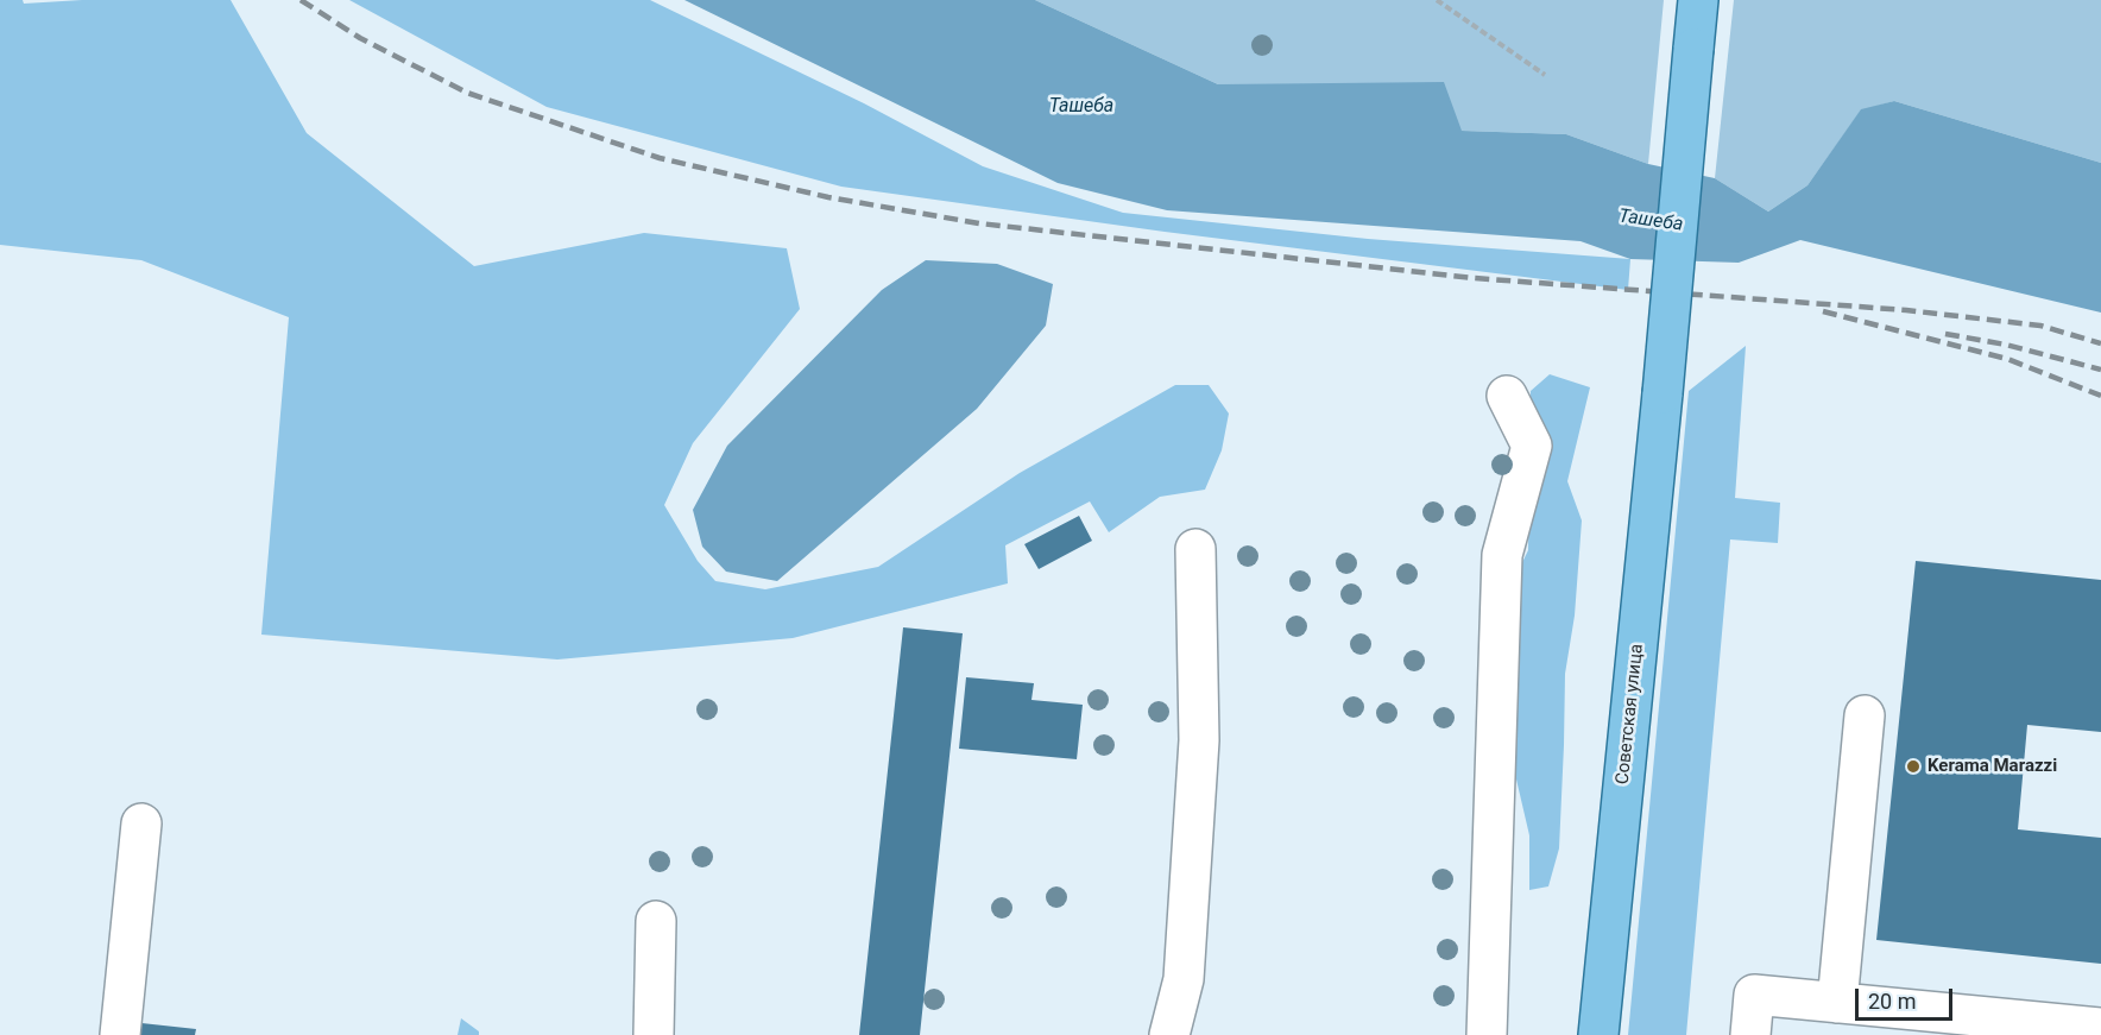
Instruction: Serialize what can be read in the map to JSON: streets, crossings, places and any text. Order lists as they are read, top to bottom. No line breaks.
{"streets":{"main road":["Советская улица"]},"water":["Ташеба"],"places":["Kerama Marazzi"],"scale_bar":"20 m"}
